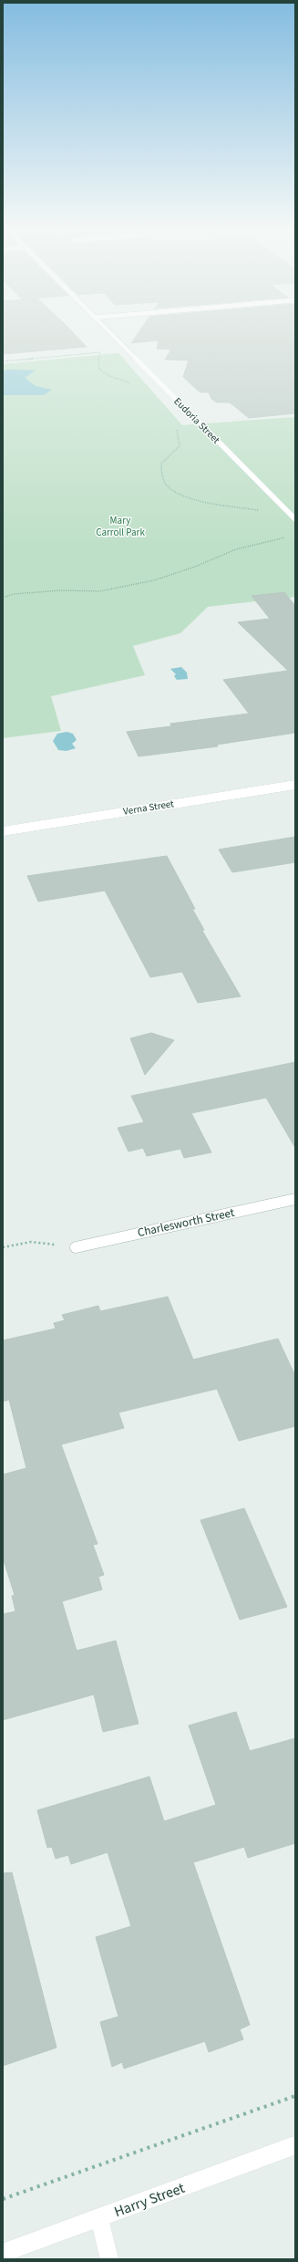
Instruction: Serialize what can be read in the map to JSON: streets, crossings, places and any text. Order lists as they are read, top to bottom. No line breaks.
{"streets":{"street":["Eudoria Street","Verna Street","Charlesworth Street","Harry Street"]},"parks":["Mary Carroll Park"]}
